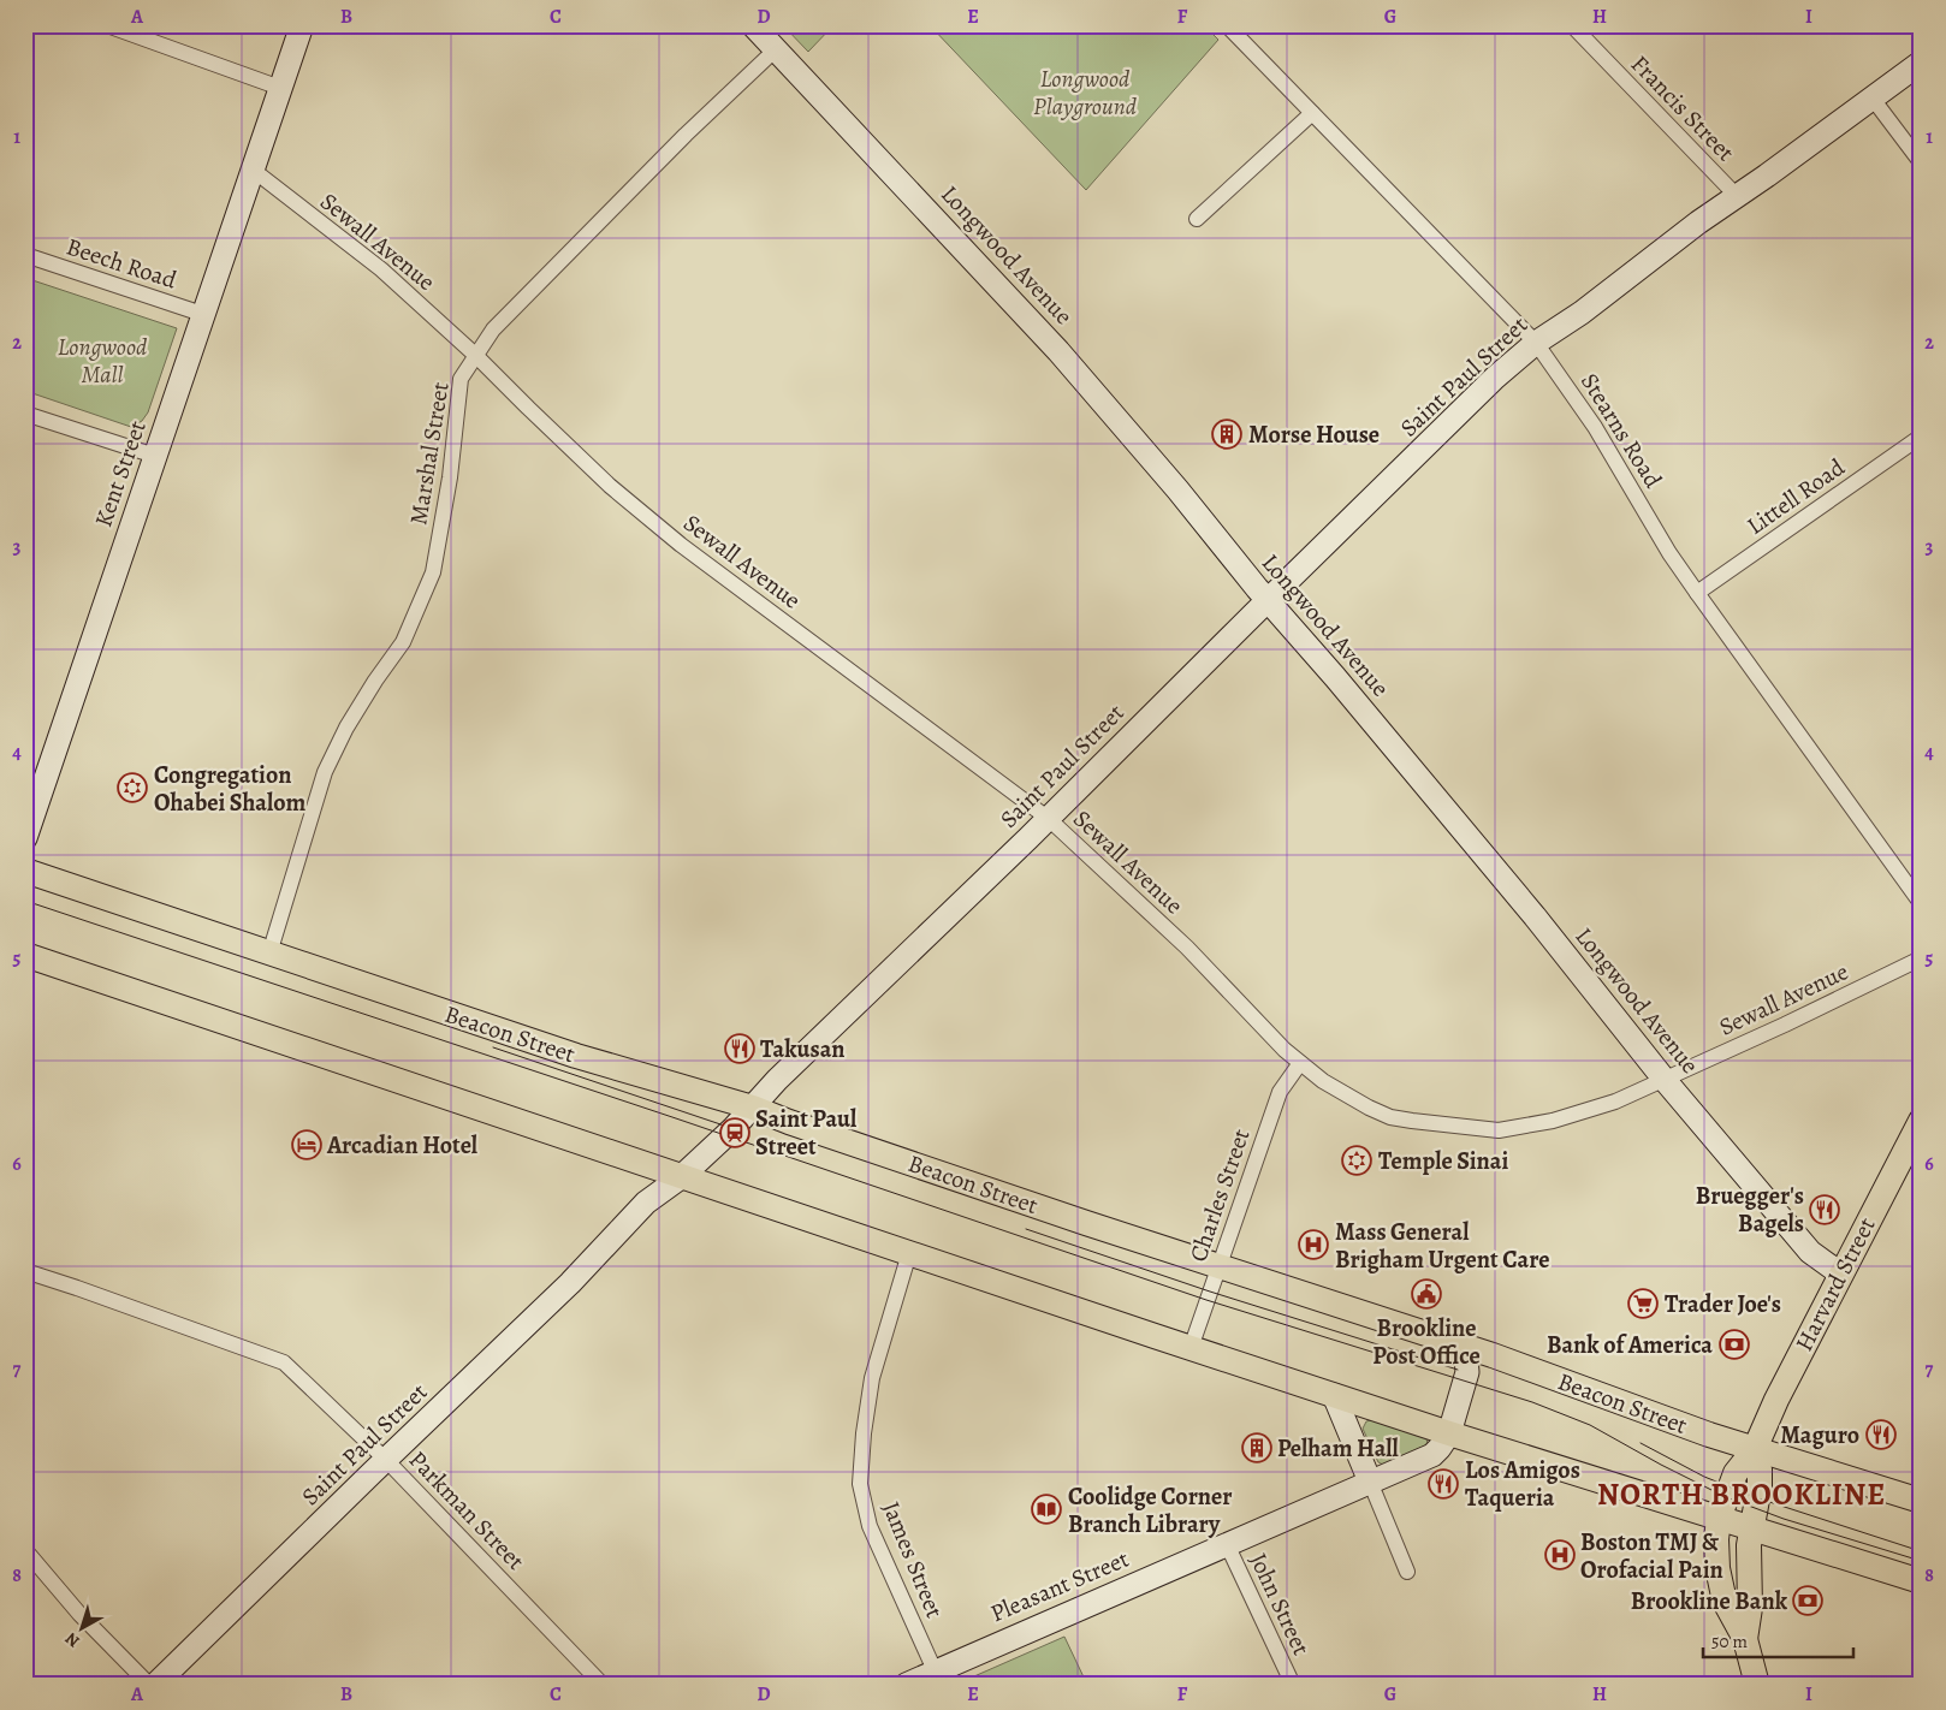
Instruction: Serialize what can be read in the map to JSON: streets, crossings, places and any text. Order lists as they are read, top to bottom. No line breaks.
{"streets":{"main road":["Longwood Avenue","Saint Paul Street","Kent Street","Beacon Street","Harvard Street","Pleasant Street"],"street":["Francis Street","Sewall Avenue","Beech Road","Stearns Road","Marshal Street","Littell Road","Charles Street","Parkman Street","James Street","John Street"]},"crossings":[["Francis Street","Saint Paul Street"],["Sewall Avenue","Longwood Avenue"],["Sewall Avenue","Saint Paul Street"],["Sewall Avenue","Marshal Street"],["Sewall Avenue","Kent Street"],["Sewall Avenue","Charles Street"],["Longwood Avenue","Saint Paul Street"],["Longwood Avenue","Marshal Street"],["Longwood Avenue","Harvard Street"],["Beech Road","Kent Street"],["Saint Paul Street","Stearns Road"],["Saint Paul Street","Beacon Street"],["Saint Paul Street","Parkman Street"],["Stearns Road","Littell Road"],["Marshal Street","Beacon Street"],["Beacon Street","Charles Street"],["Beacon Street","Harvard Street"],["Beacon Street","Pleasant Street"],["James Street","Pleasant Street"],["Pleasant Street","John Street"]],"districts":["NORTH BROOKLINE"],"parks":["Longwood Playground","Longwood Mall"],"places":{"building":["Morse House","Pelham Hall"],"synagogue":["Congregation Ohabei Shalom","Temple Sinai"],"restaurant":["Takusan","Bruegger's Bagels","Maguro","Los Amigos Taqueria"],"station":["Saint Paul Street"],"hotel":["Arcadian Hotel"],"hospital":["Mass General Brigham Urgent Care","Boston TMJ & Orofacial Pain"],"public building":["Brookline Post Office"],"supermarket":["Trader Joe's"],"bank":["Bank of America","Brookline Bank"],"library":["Coolidge Corner Branch Library"]},"scale_bar":"50 m","north":"bottom left","grid":{"columns":["A","B","C","D","E","F","G","H","I"],"rows":["1","2","3","4","5","6","7","8"]}}
